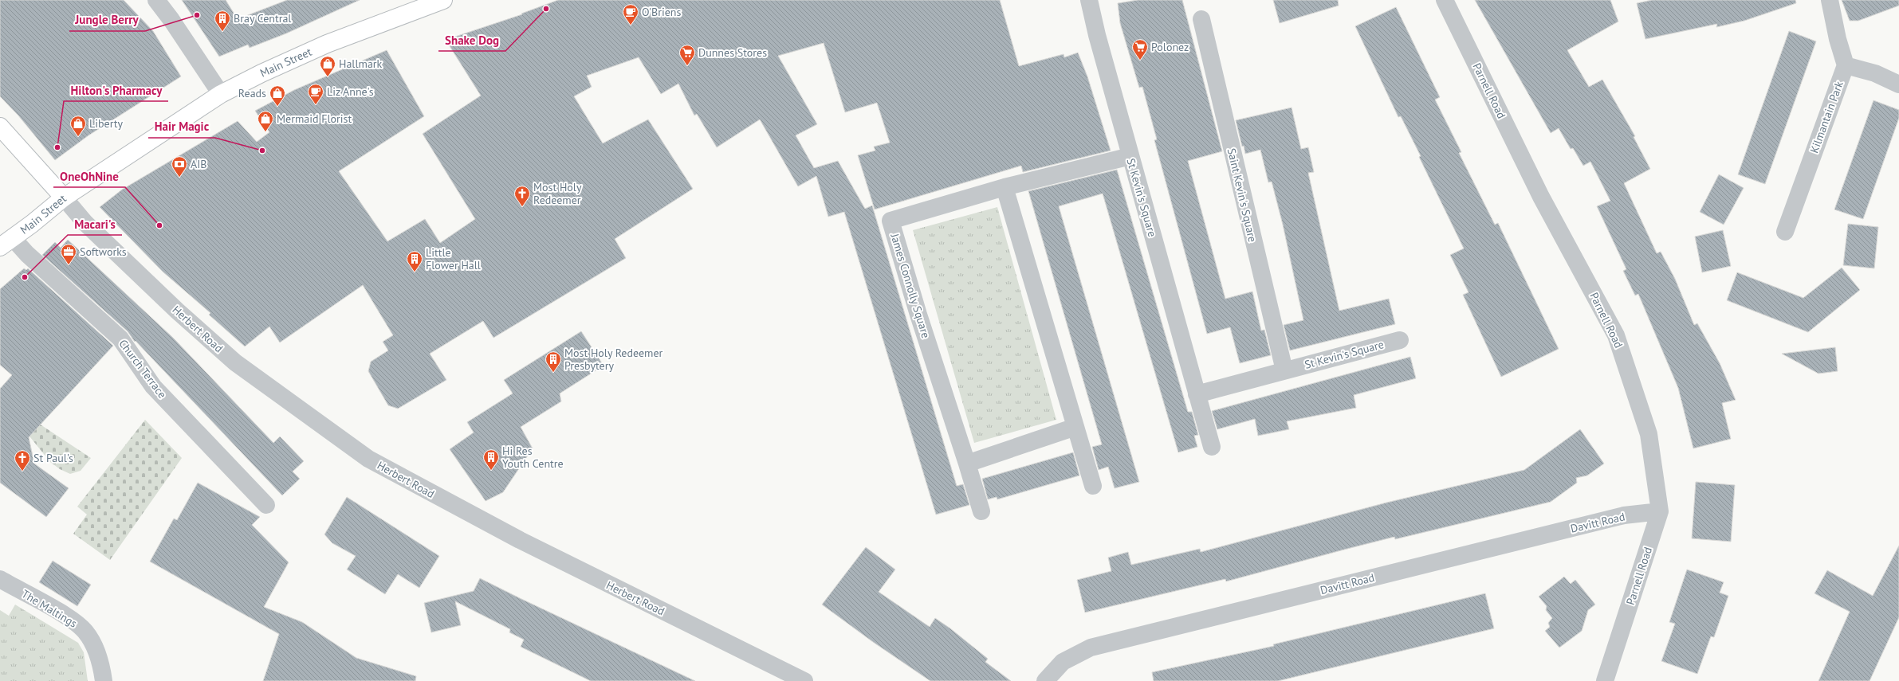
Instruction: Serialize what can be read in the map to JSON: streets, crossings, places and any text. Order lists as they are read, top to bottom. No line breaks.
{"streets":{"main road":["Main Street"],"street":["Parnell Road","Kilmantain Park","Saint Kevin's Square","St Kevin's Square","James Connolly Square","Herbert Road","Church Terrace","Davitt Road","The Maltings"]},"crossings":[["Main Street","Herbert Road"],["Main Street","Church Terrace"],["Parnell Road","Davitt Road"],["Saint Kevin's Square","St Kevin's Square"],["St Kevin's Square","James Connolly Square"]],"places":{"other":["Shake Dog","Jungle Berry","Hilton's Pharmacy","Hair Magic","OneOhNine","Macari's"],"cafe":["O'Briens","Liz Anne's"],"building":["Bray Central","Little Flower Hall","Most Holy Redeemer Presbytery","Hi Res Youth Centre"],"supermarket":["Polonez","Dunnes Stores"],"shop":["Hallmark","Reads","Mermaid Florist","Liberty"],"bank":["AIB"],"church":["Most Holy Redeemer","St Paul's"],"office":["Softworks"]}}
